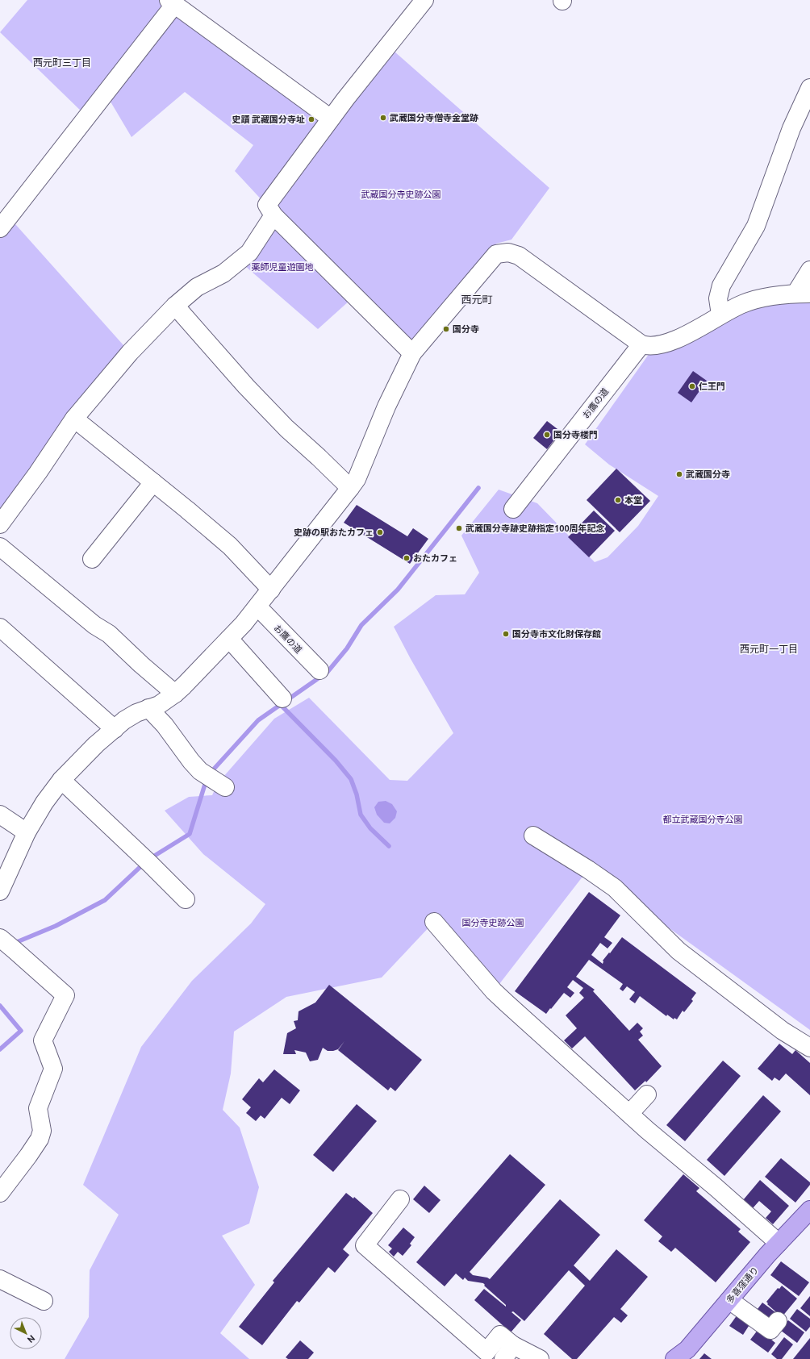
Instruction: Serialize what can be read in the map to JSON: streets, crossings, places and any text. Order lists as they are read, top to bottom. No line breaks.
{"streets":{"main road":["多喜窪通り"],"street":["お鷹の道"]},"districts":["西元町三丁目","西元町","西元町一丁目"],"parks":["武蔵国分寺史跡公園","薬師児童遊園地","都立武蔵国分寺公園","国分寺史跡公園"],"places":["武蔵国分寺僧寺金堂跡","史蹟 武藏国分寺址","国分寺","仁王門","国分寺楼門","武蔵国分寺","本堂","武蔵国分寺跡史跡指定100周年記念","史跡の駅おたカフェ","おたカフェ","国分寺市文化財保存館"],"north":"bottom right"}
